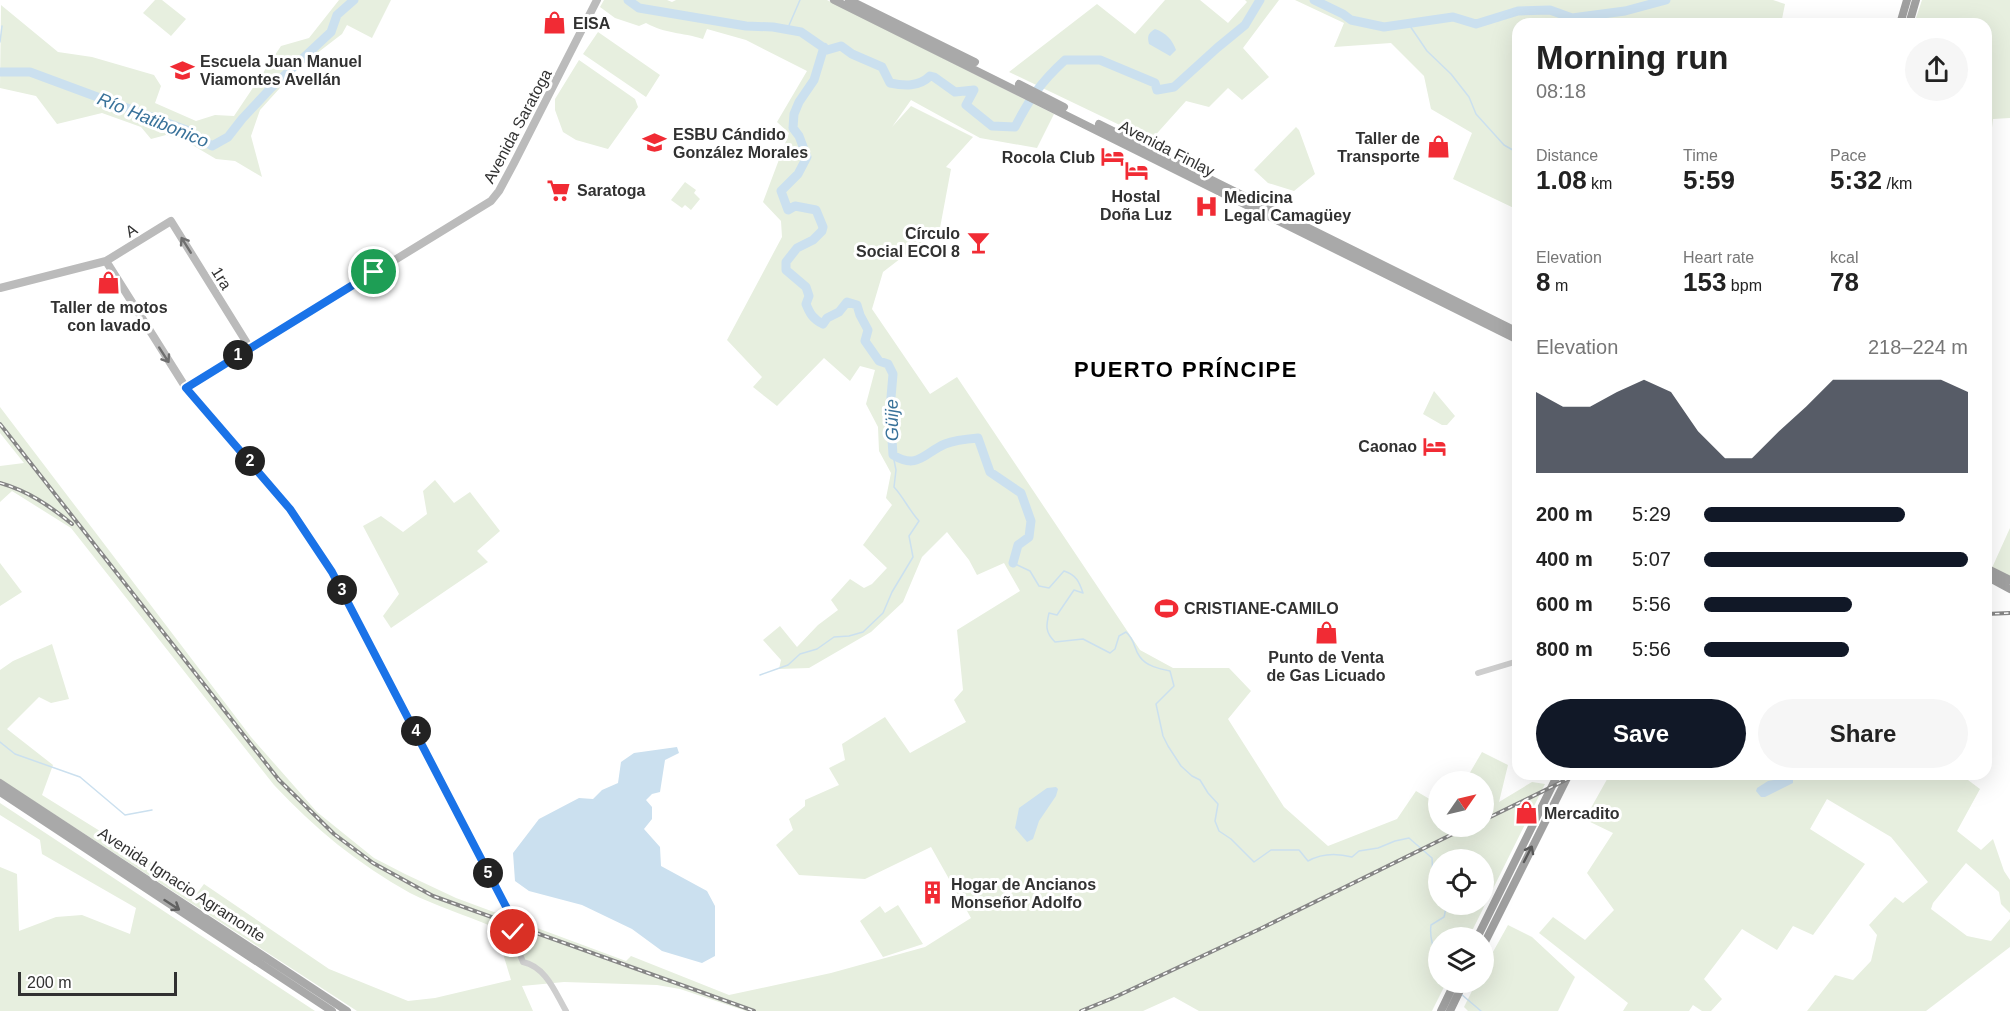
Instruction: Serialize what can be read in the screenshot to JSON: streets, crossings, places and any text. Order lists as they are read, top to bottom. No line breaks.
{"streets":{"main road":["Avenida Saratoga","Avenida Finlay","A","1ra","Avenida Ignacio Agramonte"]},"crossings":[["Avenida Saratoga","1ra"],["A","1ra"]],"one_way":["1ra"],"districts":["PUERTO PRÍNCIPE"],"water":["Río Hatibonico","Güije"],"places":{"shop":["EISA","Taller de Transporte","Taller de motos con lavado","Punto de Venta de Gas Licuado","Mercadito"],"school or university":["Escuela Juan Manuel Viamontes Avellán","ESBU Cándido González Morales"],"hotel":["Rocola Club","Hostal Doña Luz","Caonao"],"supermarket":["Saratoga"],"hospital":["Medicina Legal Camagüey"],"bar":["Círculo Social ECOI 8"],"sports":["CRISTIANE-CAMILO"],"building":["Hogar de Ancianos Monseñor Adolfo"]},"scale_bar":"200 m","north":"top right","page":{"heading":["Morning run","08:18"],"stats":[["Distance","1.08 km"],["Time","5:59"],["Pace","5:32 /km"],["Elevation","8 m"],["Heart rate","153 bpm"],["kcal","78"]],"chart":["Elevation","218–224 m"],"pins":["1","2","3","4","5"],"list":[{"name":"200 m","note":"5:29"},{"name":"400 m","note":"5:07"},{"name":"600 m","note":"5:56"},{"name":"800 m","note":"5:56"}],"buttons":["Save","Share"],"scale":"200 m"}}
